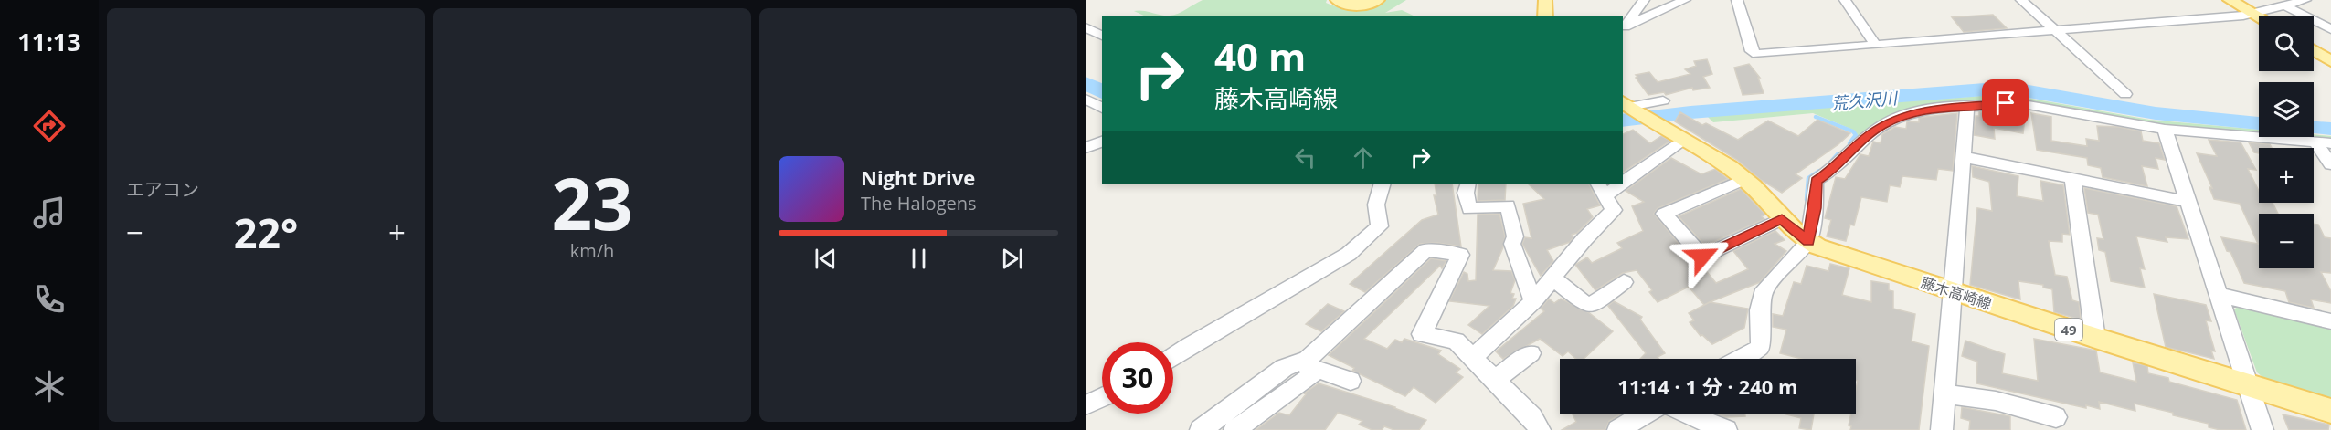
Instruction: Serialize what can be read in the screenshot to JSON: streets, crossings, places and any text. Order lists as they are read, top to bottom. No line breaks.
{"streets":{"main road":["藤木高崎線","49"]},"water":["荒久沢川"],"page":{"tabs":"11:13","tile":["エアコン",["23","km/h"]],"map_buttons":["+","−"],"turn":["40 m","藤木高崎線"],"song":["Night Drive","The Halogens"],"heat":["−","22°","+"],"limit":"30","trip":"11:14 · 1 分 · 240 m"}}
